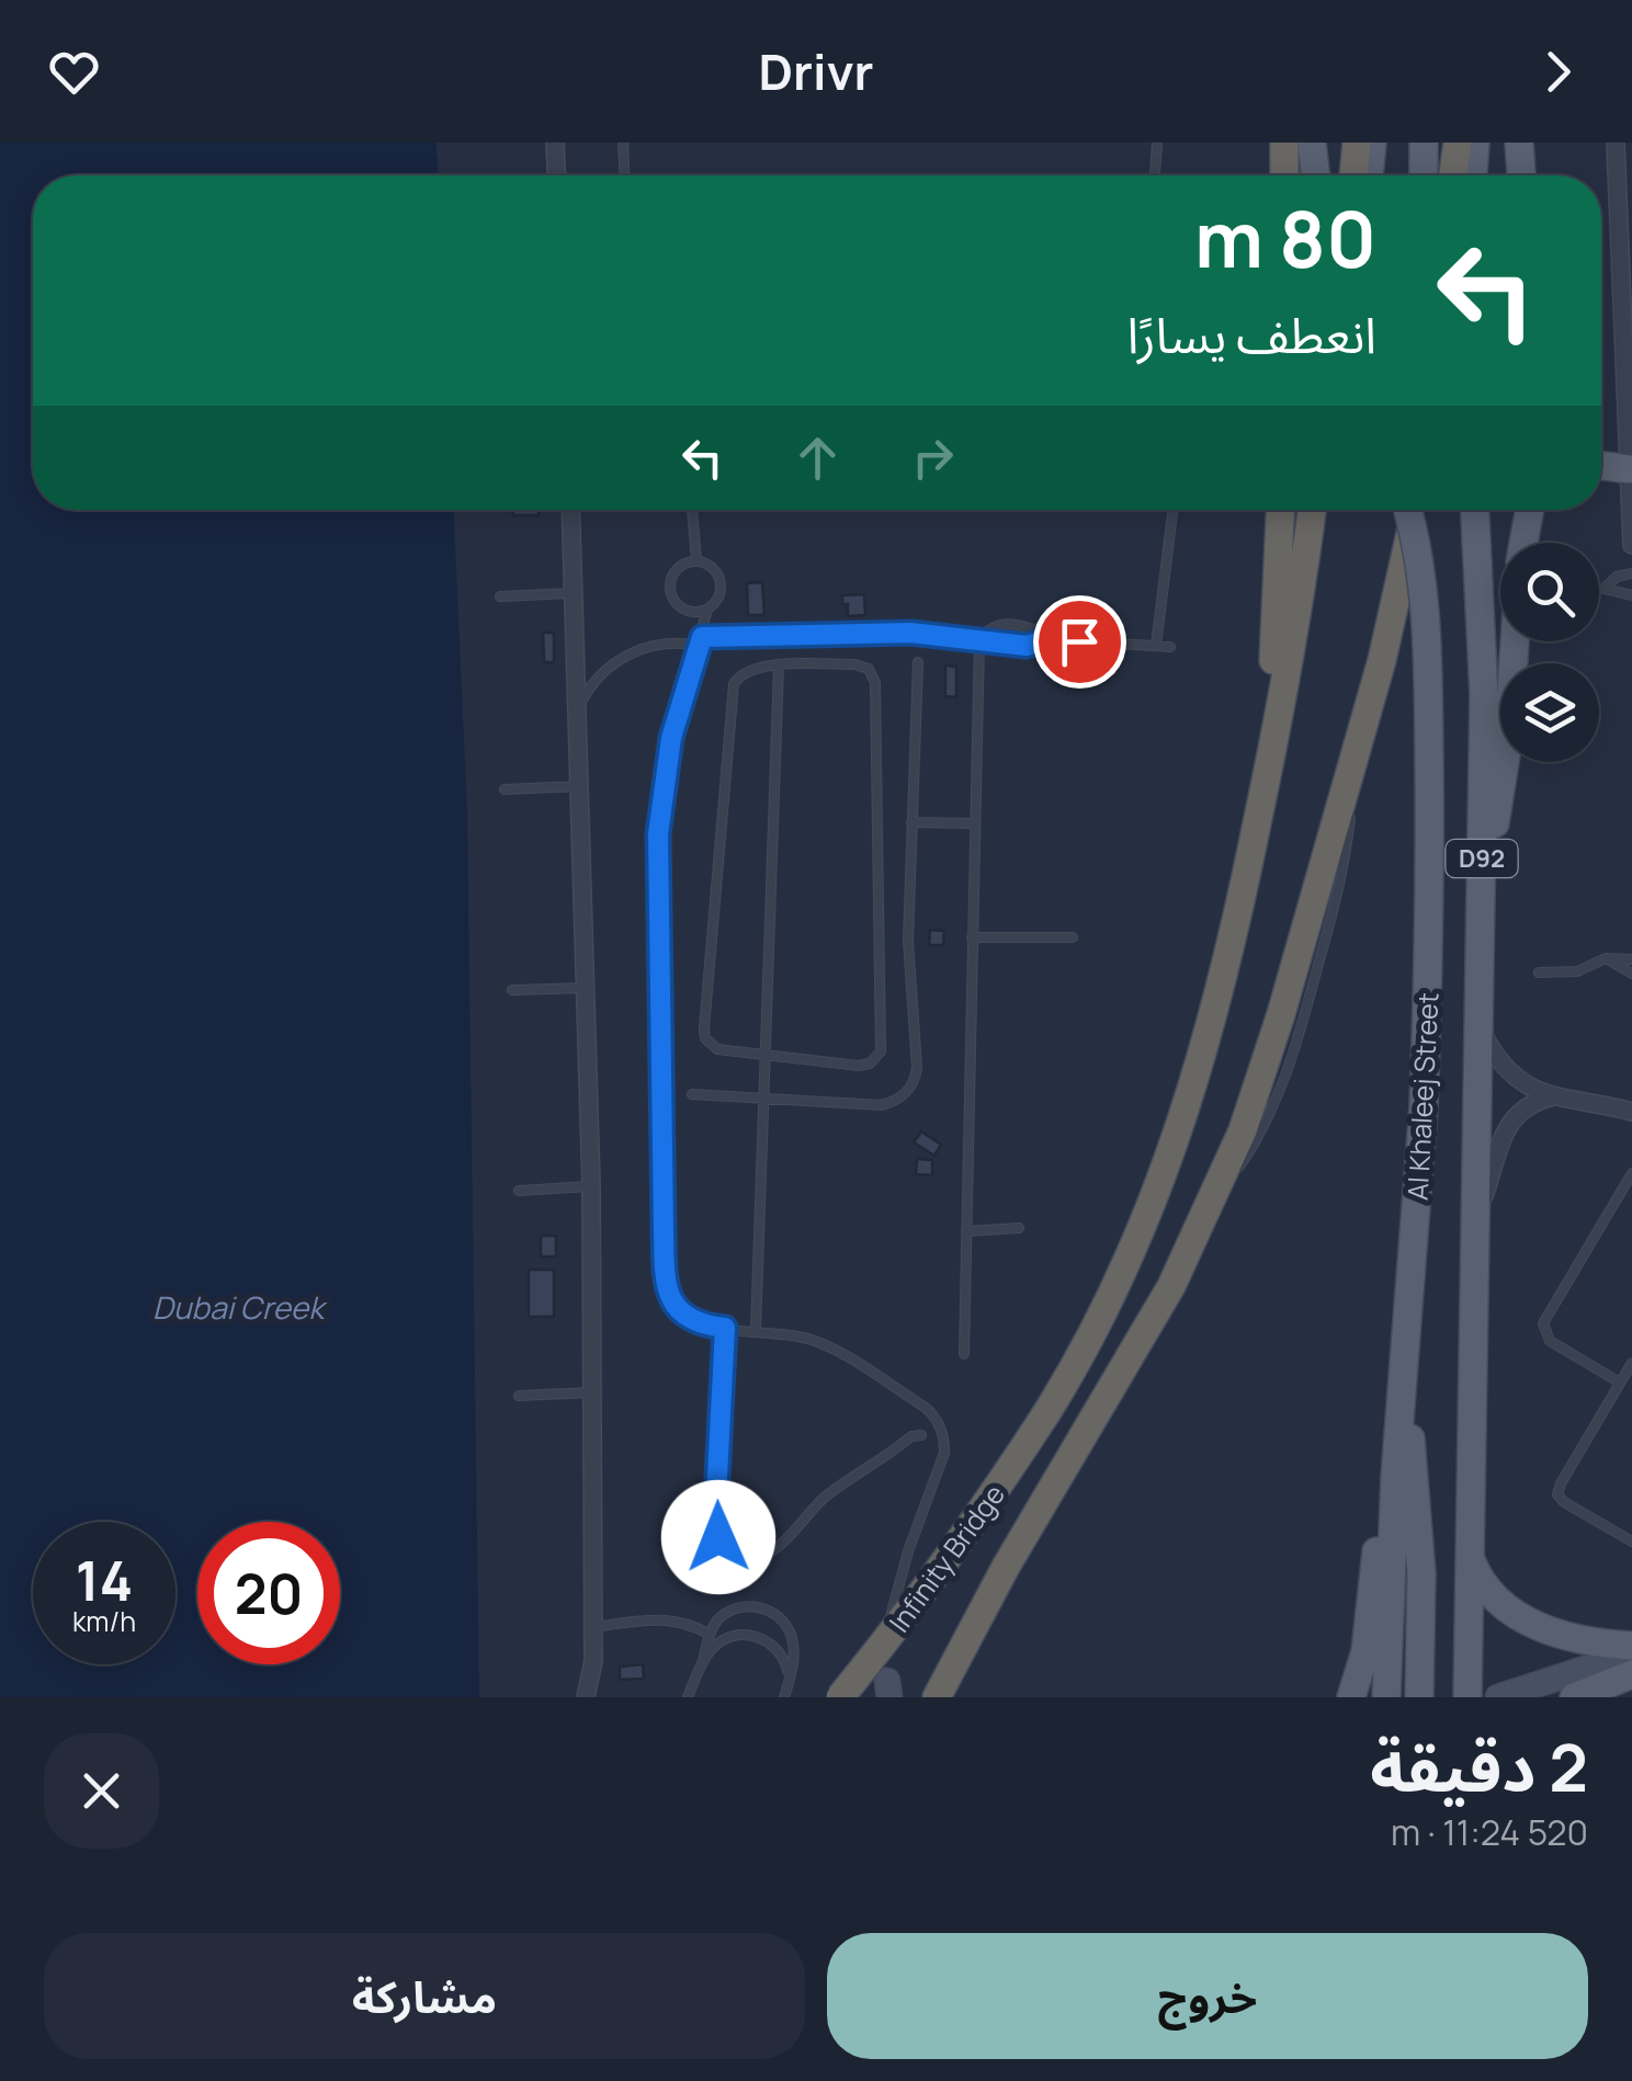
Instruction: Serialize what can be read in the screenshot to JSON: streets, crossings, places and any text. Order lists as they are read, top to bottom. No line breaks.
{"streets":{"highway":["Infinity Bridge"],"main road":["D92","Al Khaleej Street"]},"water":["Dubai Creek"],"page":{"header":"Drivr","turn":["80 m","انعطف يسارًا"],"speed":"14 km/h","limit":"20","heading":["2 دقيقة","520 m · 11:24"],"buttons":["خروج","مشاركة"]}}
